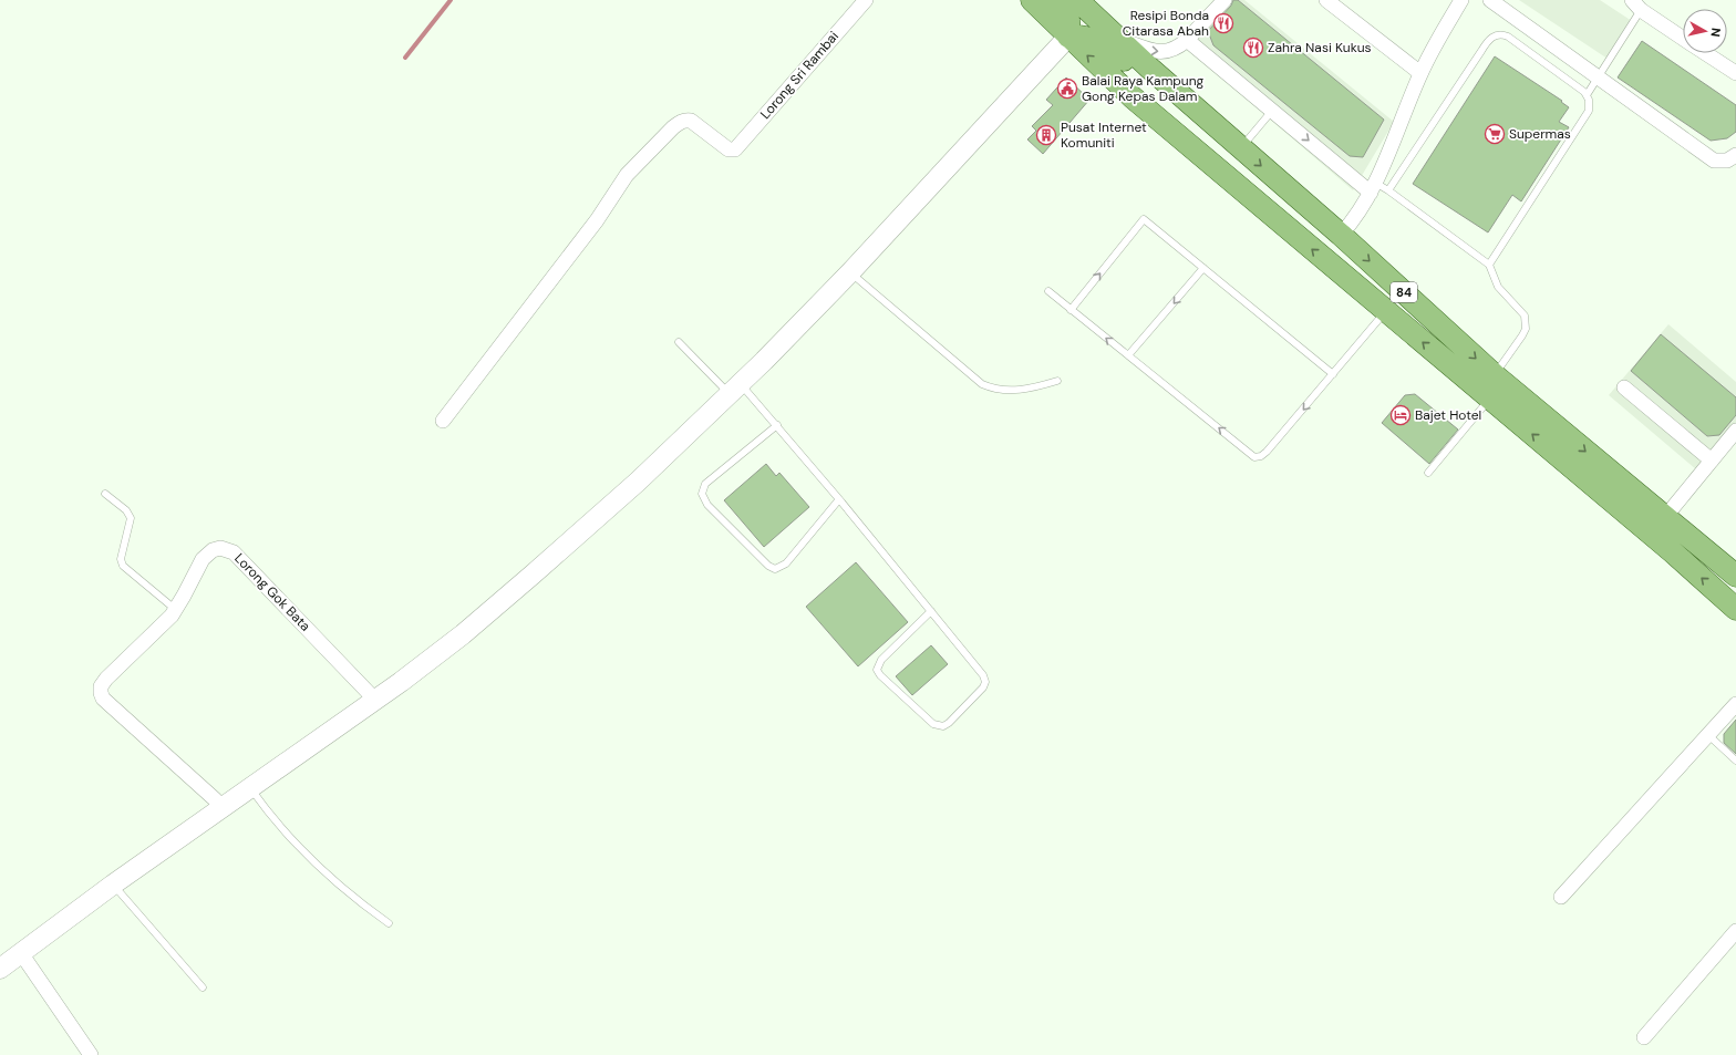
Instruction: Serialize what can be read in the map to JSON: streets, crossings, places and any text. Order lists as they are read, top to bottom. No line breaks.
{"streets":{"main road":["84"],"street":["Lorong Sri Rambai","Lorong Gok Bata"]},"places":{"restaurant":["Resipi Bonda Citarasa Abah","Zahra Nasi Kukus"],"public building":["Balai Raya Kampung Gong Kepas Dalam"],"supermarket":["Supermas"],"building":["Pusat Internet Komuniti"],"hotel":["Bajet Hotel"]},"north":"right"}
